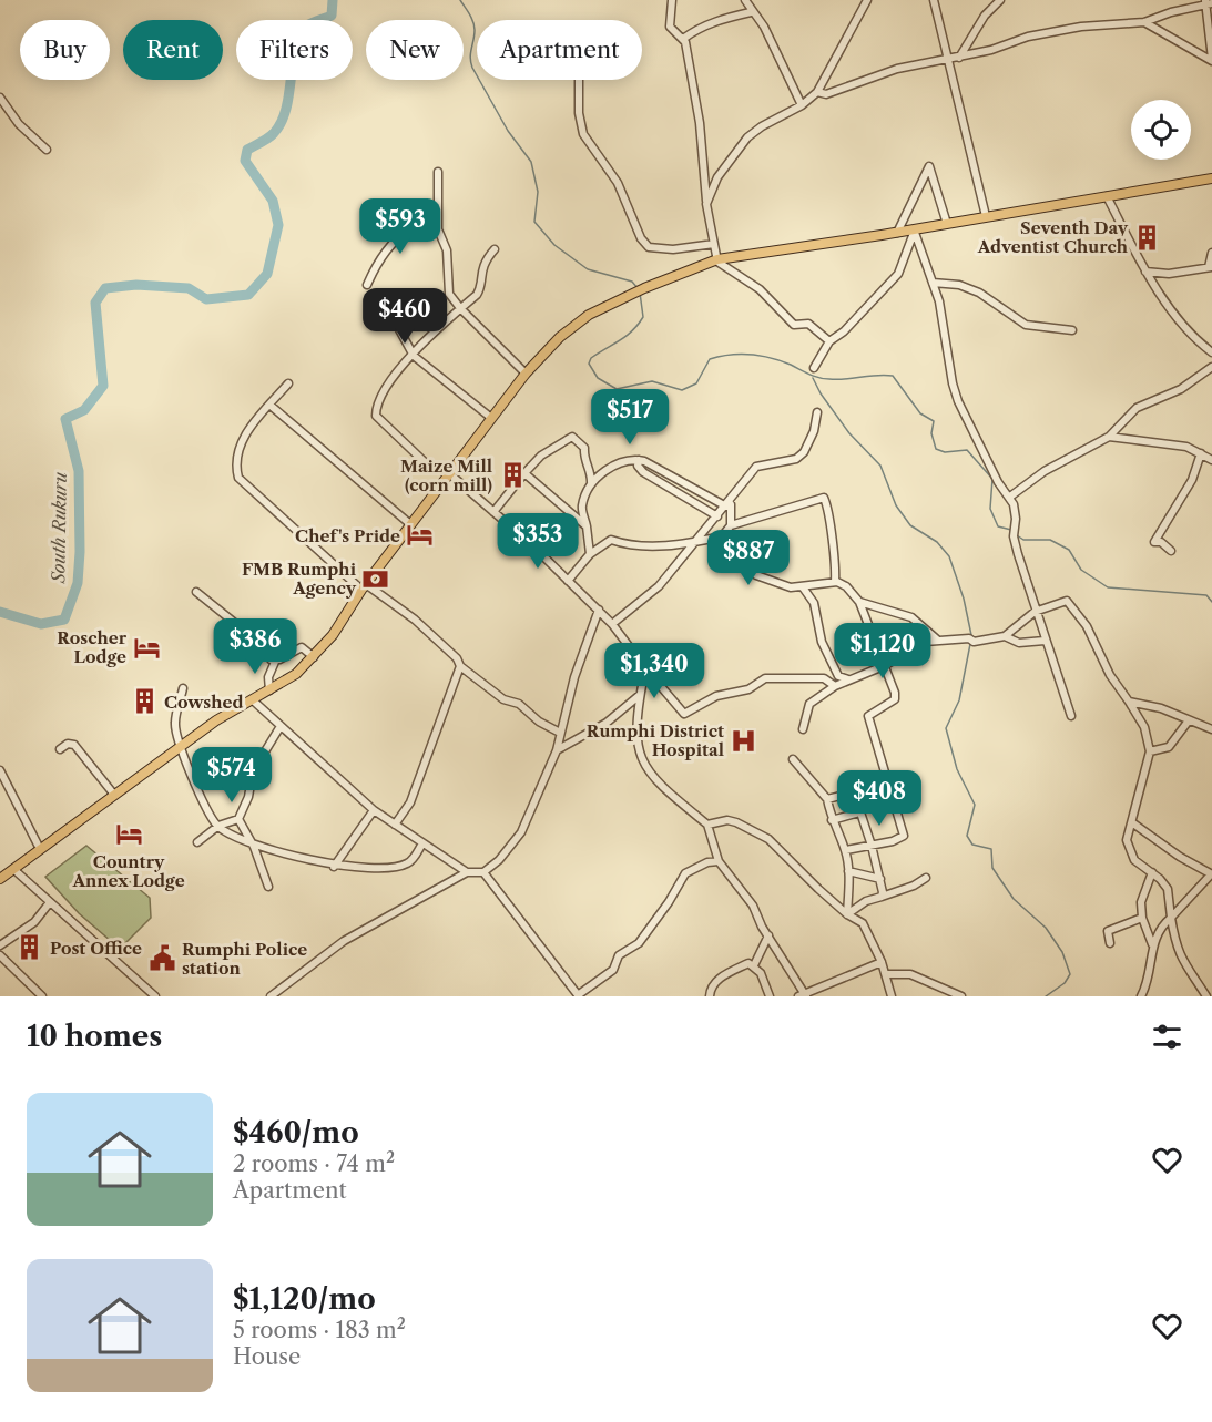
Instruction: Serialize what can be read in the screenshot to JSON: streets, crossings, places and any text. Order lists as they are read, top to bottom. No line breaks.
{"water":["South Rukuru"],"places":{"building":["Seventh Day Adventist Church","Maize Mill (corn mill)","Cowshed","Post Office"],"hotel":["Chef's Pride","Roscher Lodge","Country Annex Lodge"],"bank":["FMB Rumphi Agency"],"hospital":["Rumphi District Hospital"],"public building":["Rumphi Police station"]},"page":{"chip":["Buy","Rent","Filters","New","Apartment"],"price":["$593","$460","$517","$353","$887","$386","$1,120","$1,340","$574","$408"],"heading":"10 homes","list":[{"name":"$460/mo","note":"2 rooms · 74 m² · Apartment"},{"name":"$1,120/mo","note":"5 rooms · 183 m² · House"}]}}
